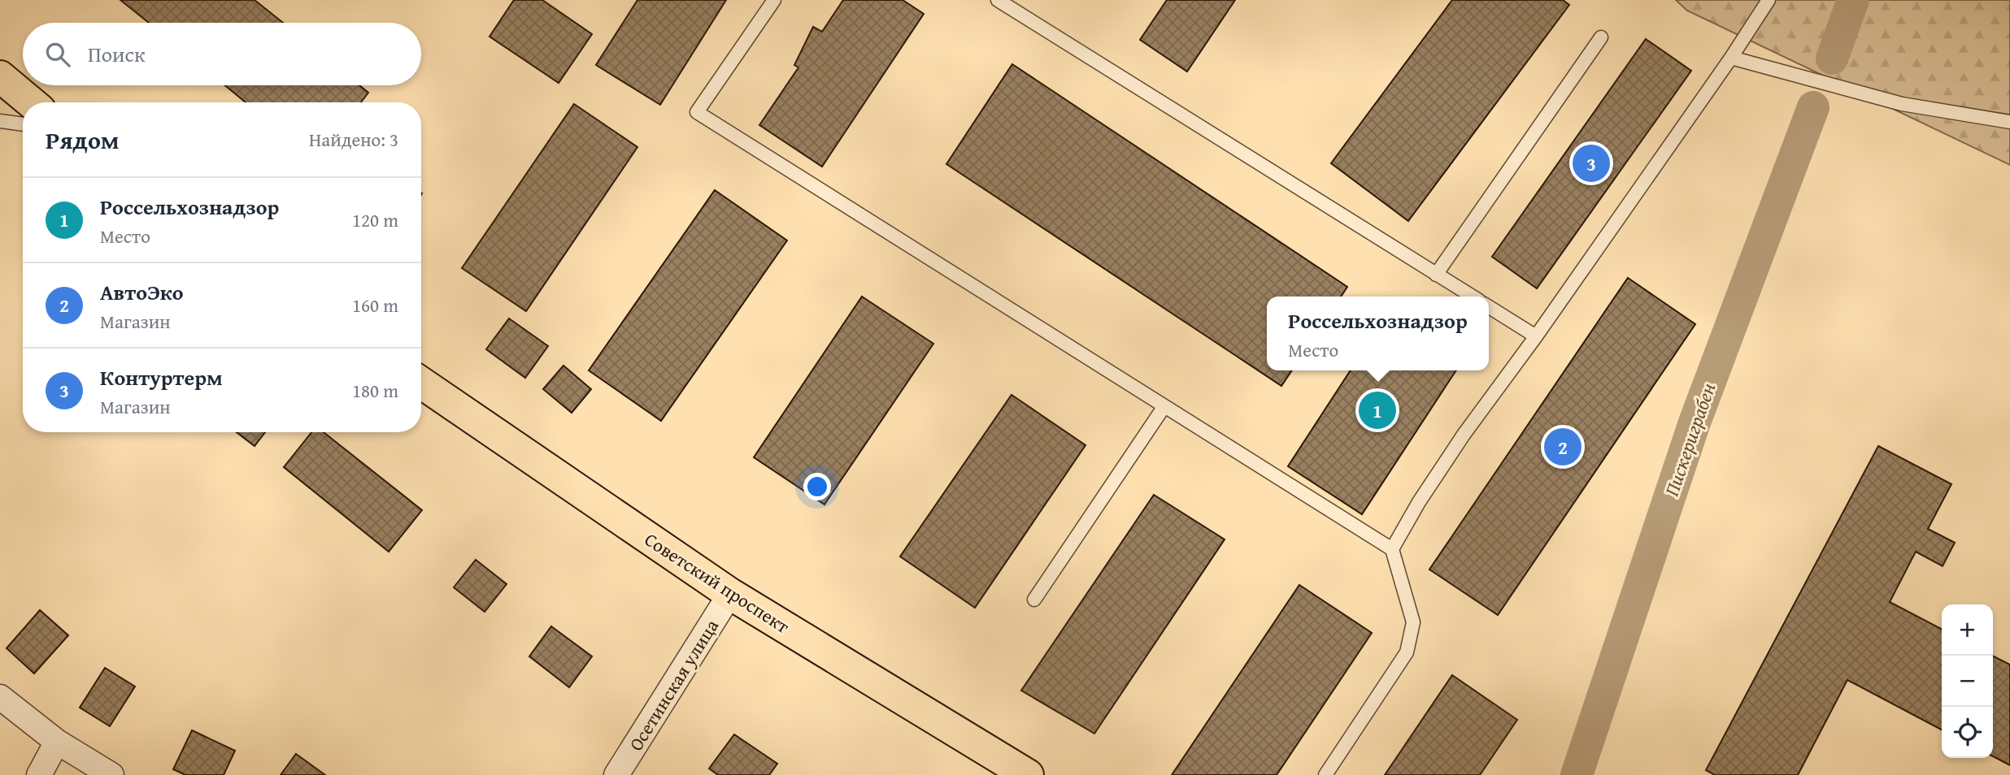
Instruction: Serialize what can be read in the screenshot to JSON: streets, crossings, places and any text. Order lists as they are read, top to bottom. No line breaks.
{"streets":{"main road":["Советский проспект"],"street":["Осетинская улица"]},"crossings":[["Советский проспект","Осетинская улица"]],"water":["Пискериграбен"],"page":{"search":"Поиск","heading":["Рядом","Найдено: 3"],"pins":["3","1","2"],"list":[{"mark":"1","name":"Россельхознадзор","note":"Место","value":"120 m"},{"mark":"2","name":"АвтоЭко","note":"Магазин","value":"160 m"},{"mark":"3","name":"Контуртерм","note":"Магазин","value":"180 m"}],"popup":["Россельхознадзор","Место"],"map_buttons":["+","−"]}}
